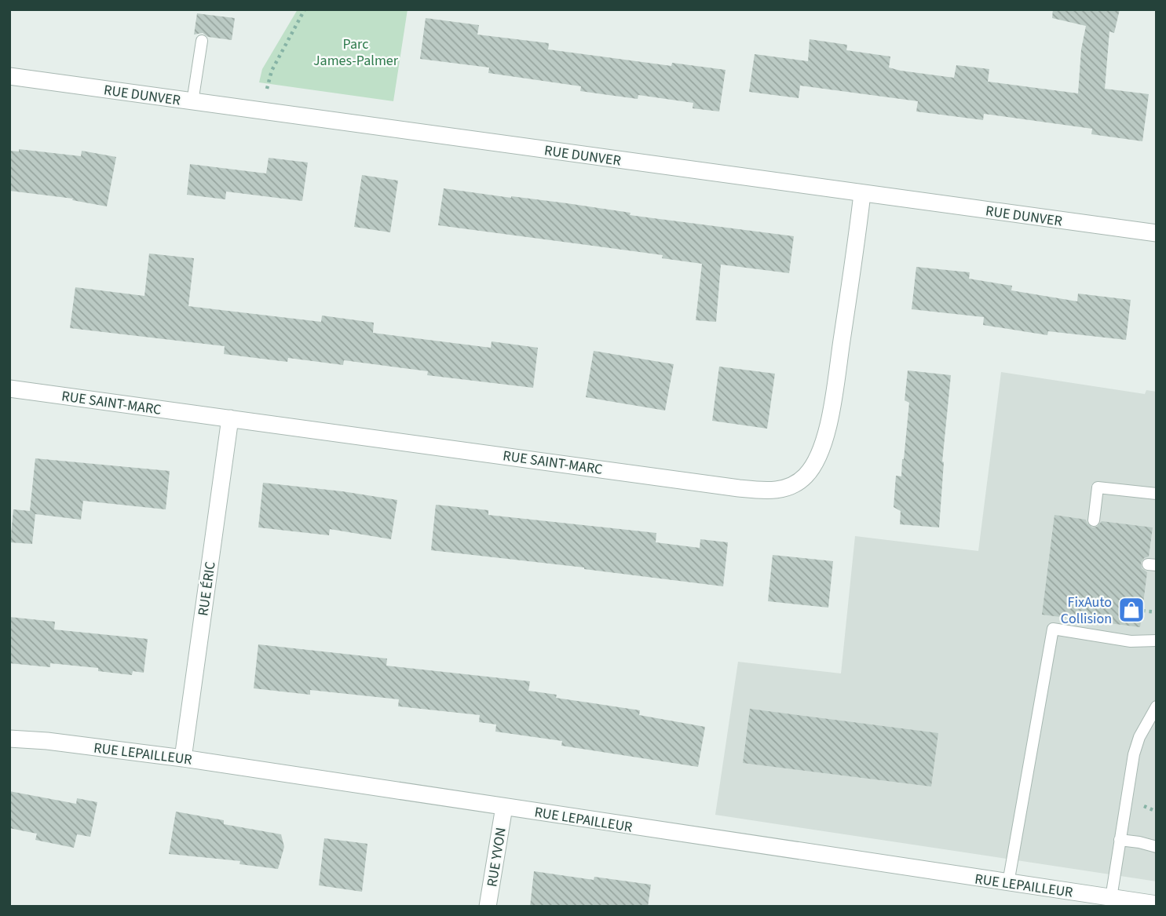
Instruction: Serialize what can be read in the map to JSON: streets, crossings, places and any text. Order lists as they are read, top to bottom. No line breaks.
{"streets":{"street":["RUE DUNVER","RUE SAINT-MARC","RUE ÉRIC","RUE LEPAILLEUR","RUE YVON"]},"crossings":[["RUE DUNVER","RUE SAINT-MARC"],["RUE SAINT-MARC","RUE ÉRIC"],["RUE ÉRIC","RUE LEPAILLEUR"],["RUE LEPAILLEUR","RUE YVON"]],"parks":["Parc James-Palmer"],"places":{"shop":["FixAuto Collision"]}}
